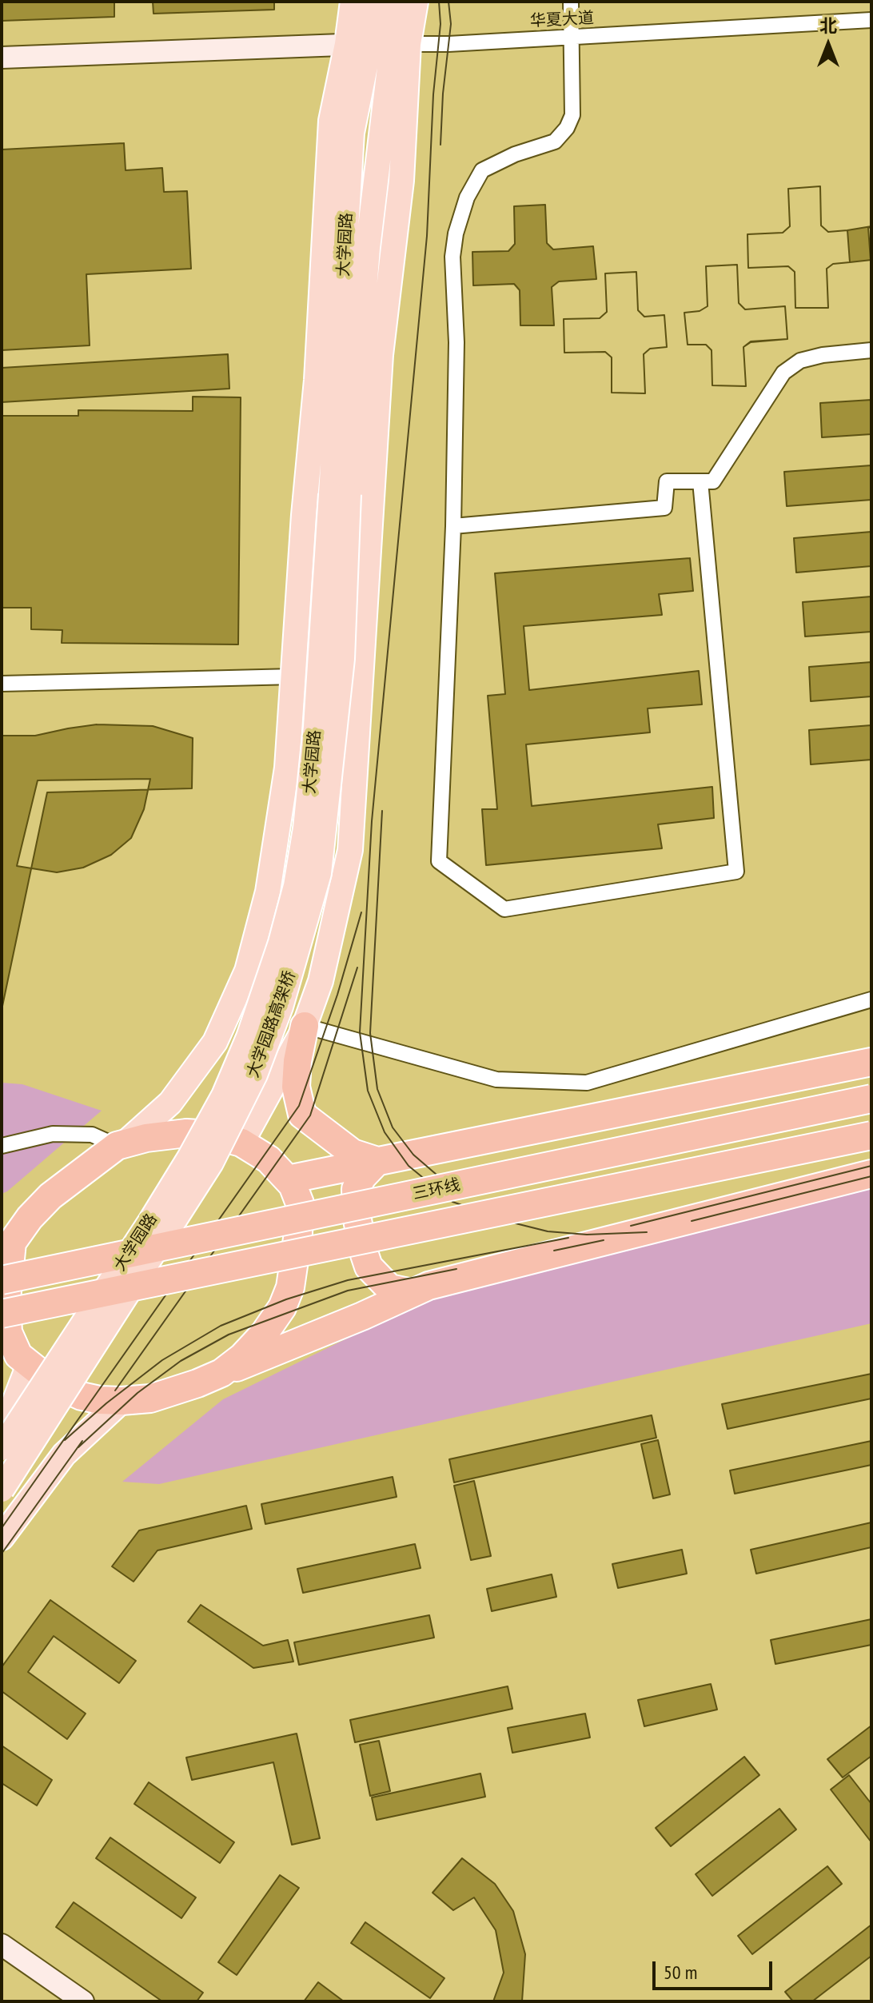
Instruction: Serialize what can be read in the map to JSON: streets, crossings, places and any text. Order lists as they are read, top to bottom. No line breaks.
{"streets":{"highway":["三环线"],"main road":["大学园路","大学园路高架桥"],"street":["华夏大道"]},"crossings":[["华夏大道","大学园路"],["大学园路","大学园路高架桥"]],"scale_bar":"50 m","north":"top"}
